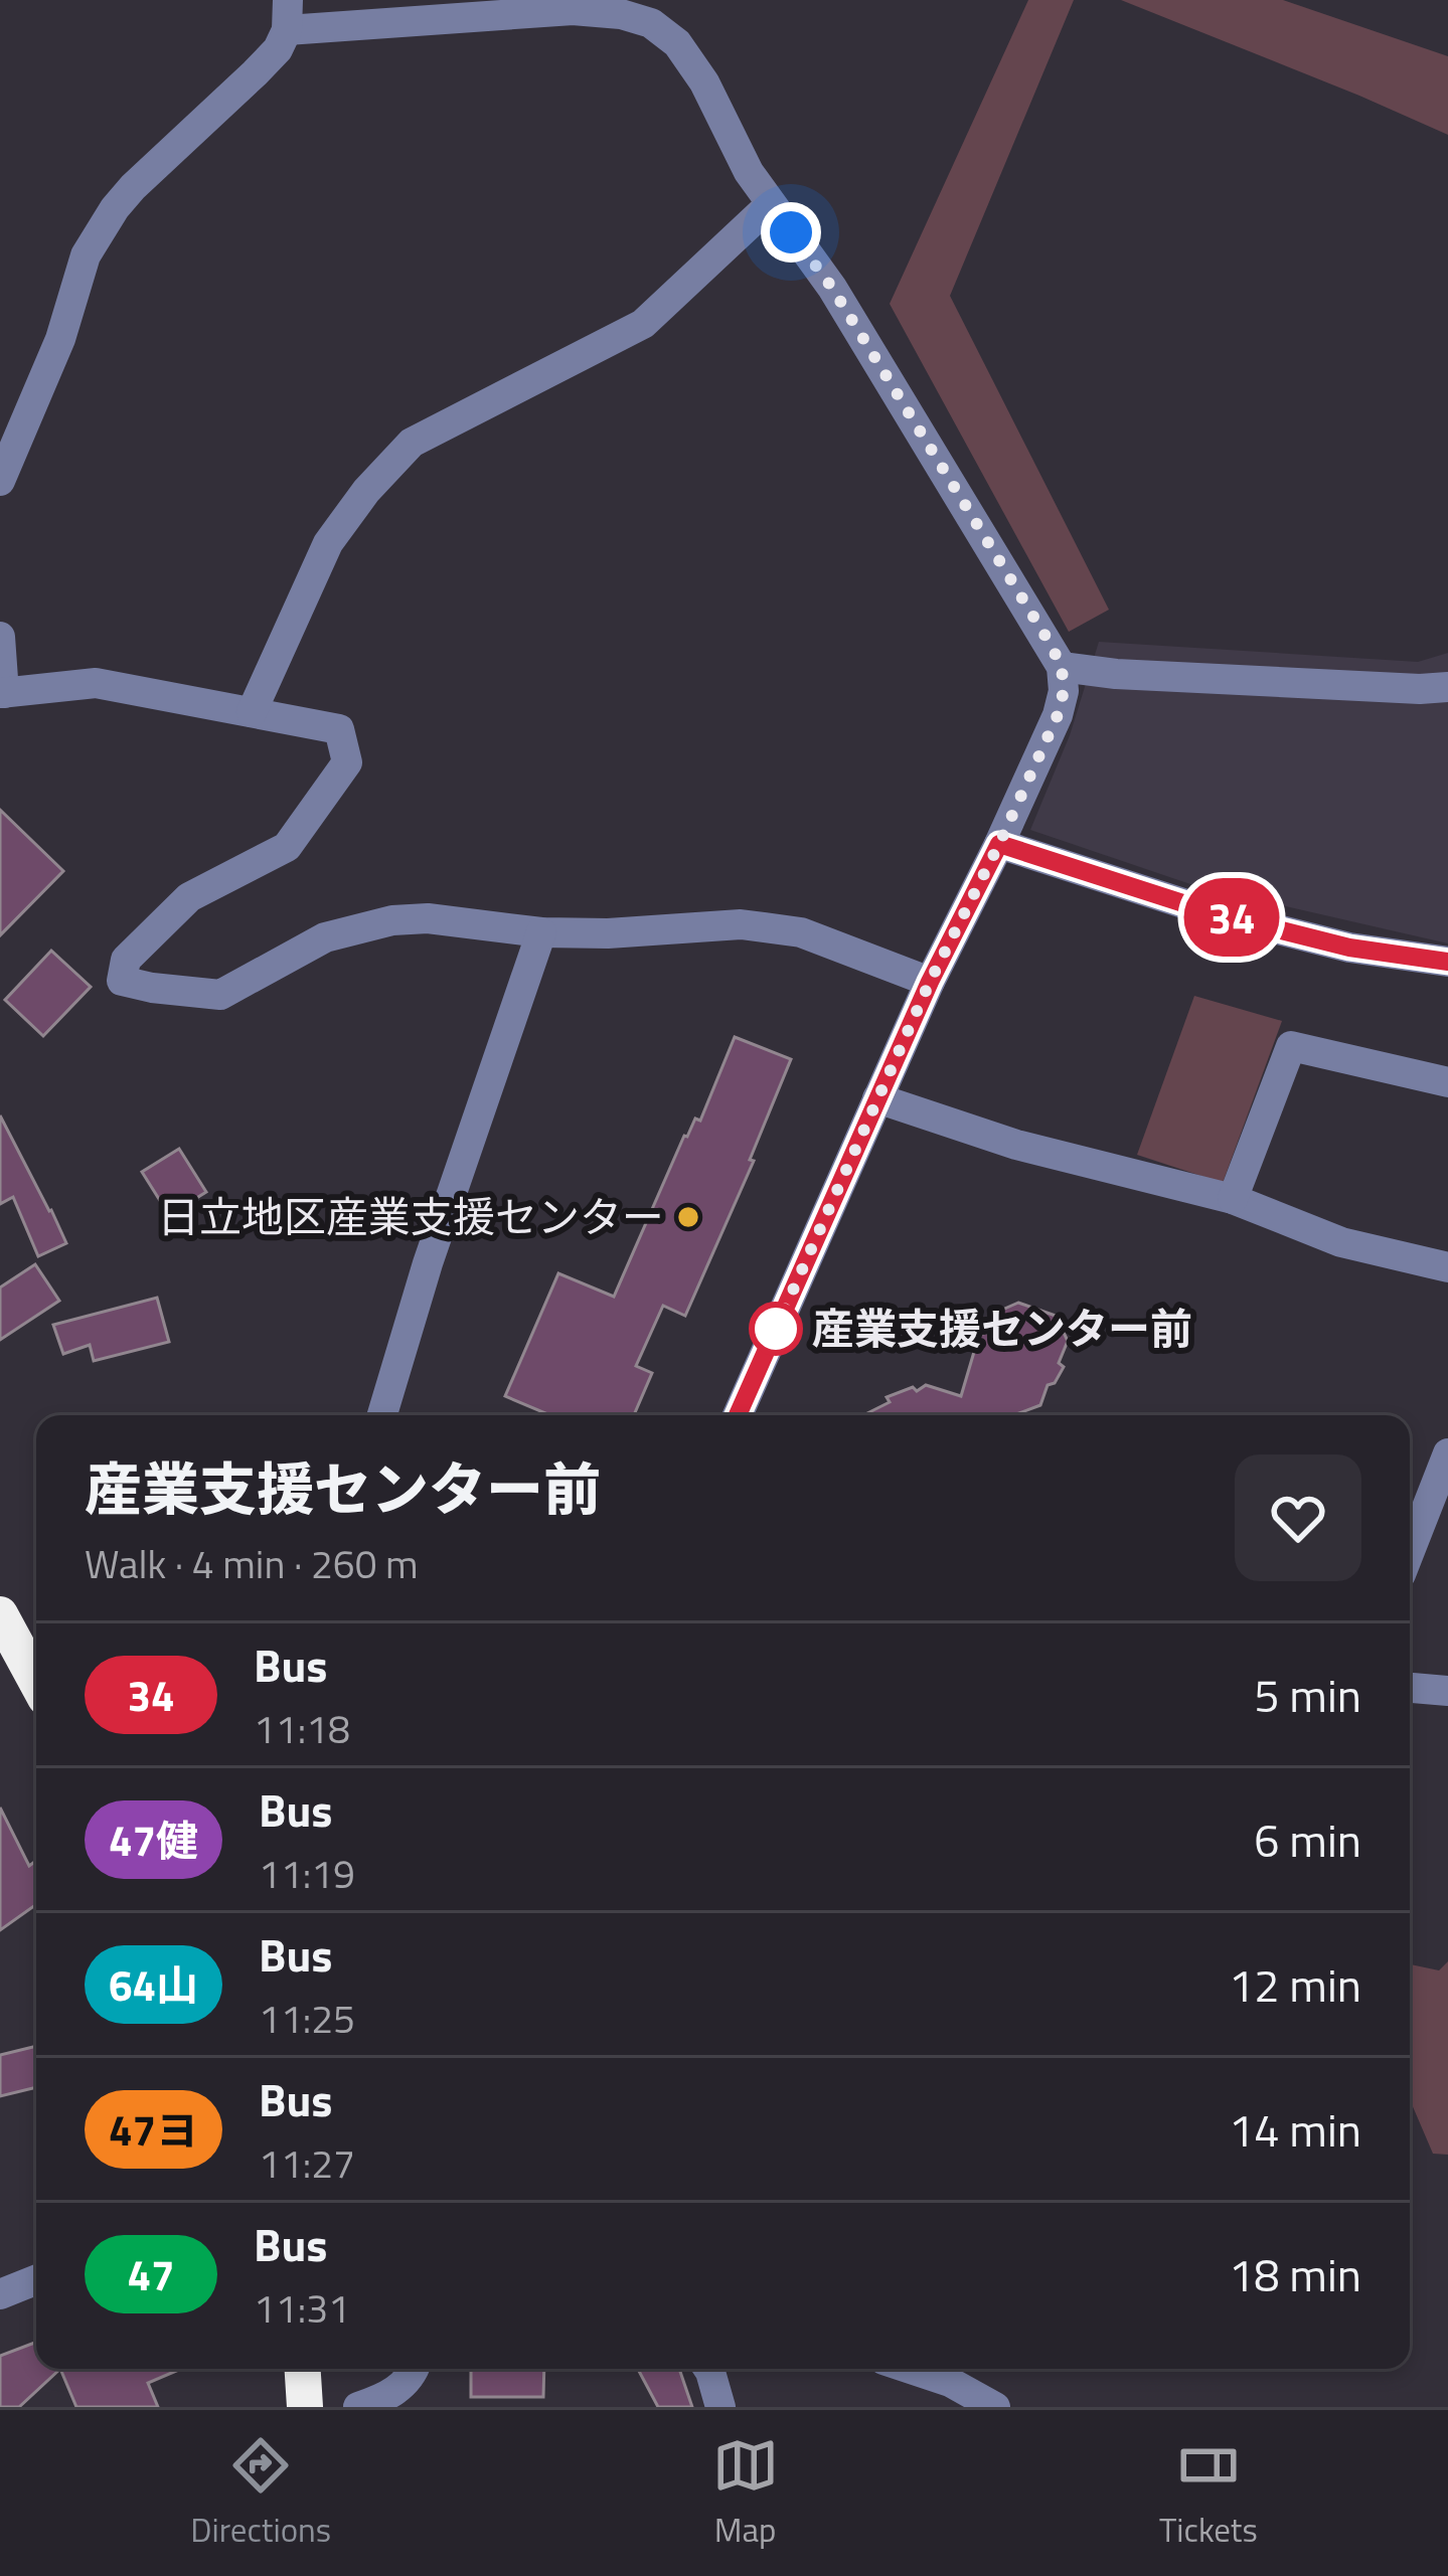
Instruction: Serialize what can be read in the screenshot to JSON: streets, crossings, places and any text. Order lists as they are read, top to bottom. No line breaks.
{"places":["日立地区産業支援センター","産業支援センター前"],"lines":["bus line 34"],"page":{"on_map":"34","heading":["産業支援センター前","Walk · 4 min · 260 m"],"list":[{"mark":"34","name":"Bus","note":"11:18","value":"5 min"},{"mark":"47健","name":"Bus","note":"11:19","value":"6 min"},{"mark":"64山","name":"Bus","note":"11:25","value":"12 min"},{"mark":"47ヨ","name":"Bus","note":"11:27","value":"14 min"},{"mark":"47","name":"Bus","note":"11:31","value":"18 min"}],"tabs":["Directions","Map","Tickets"]}}
